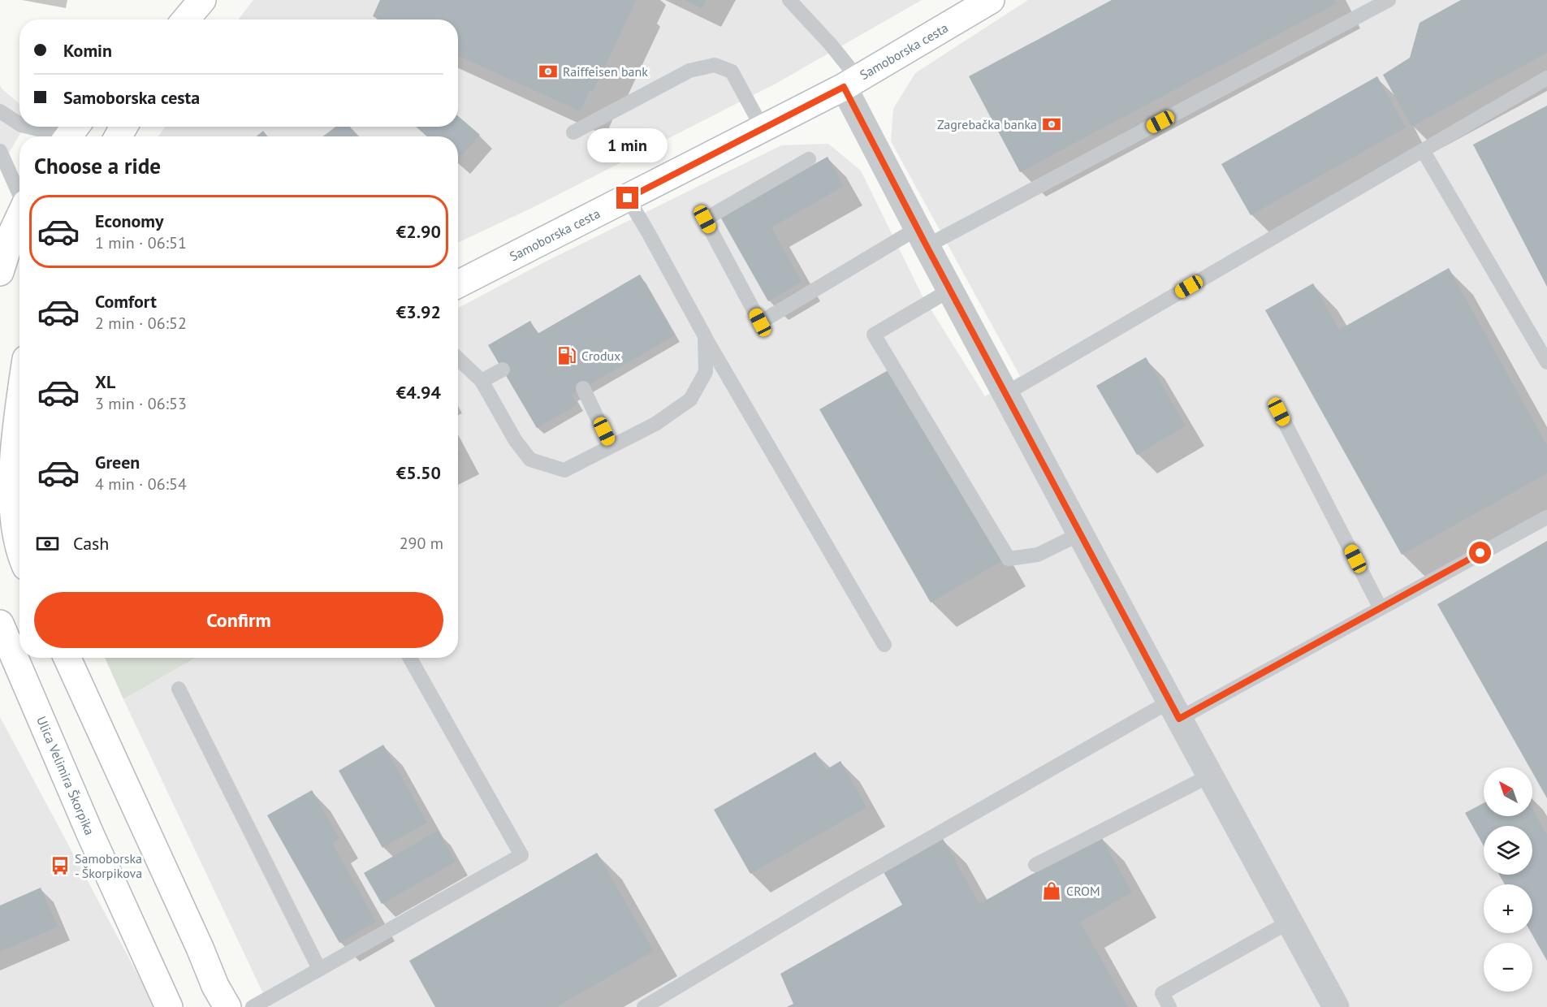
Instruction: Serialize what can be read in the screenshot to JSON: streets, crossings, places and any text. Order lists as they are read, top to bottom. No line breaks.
{"streets":{"main road":["Samoborska cesta","Ulica Velimira Škorpika"]},"places":{"bank":["Raiffeisen bank","Zagrebačka banka"],"fuel station":["Crodux"],"bus stop":["Samoborska - Škorpikova"],"shop":["CROM"]},"north":"top left","page":{"banner":["Komin","Samoborska cesta"],"bubble":"1 min","heading":"Choose a ride","list":[{"name":"Economy","note":"1 min · 06:51","value":"€2.90"},{"name":"Comfort","note":"2 min · 06:52","value":"€3.92"},{"name":"XL","note":"3 min · 06:53","value":"€4.94"},{"name":"Green","note":"4 min · 06:54","value":"€5.50"}],"pay":["Cash","290 m"],"buttons":"Confirm","map_buttons":["+","−"]}}
